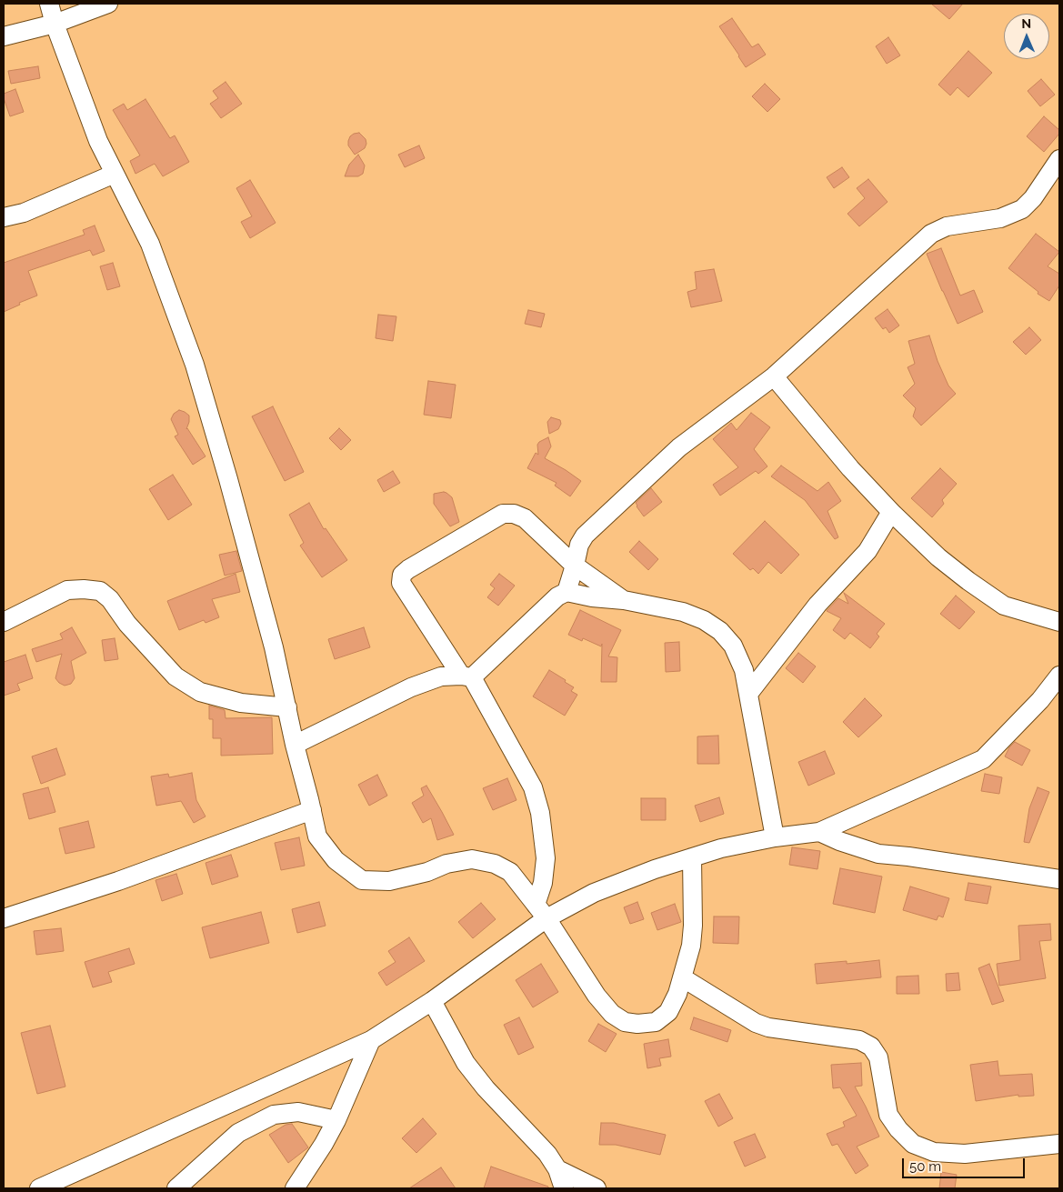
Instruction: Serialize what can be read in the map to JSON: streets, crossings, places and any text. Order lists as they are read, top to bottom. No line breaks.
{"scale_bar":"50 m","north":"top"}
